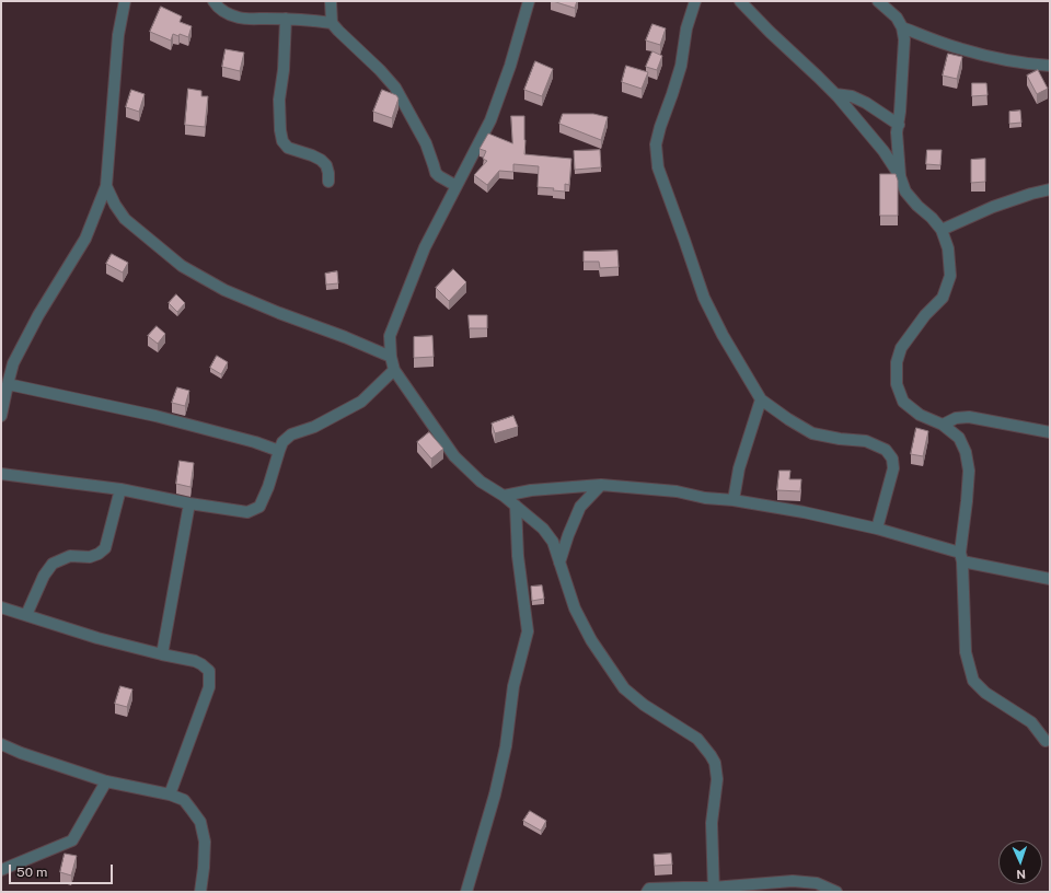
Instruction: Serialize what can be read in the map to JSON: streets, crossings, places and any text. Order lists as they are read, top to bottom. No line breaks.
{"scale_bar":"50 m","north":"bottom"}
